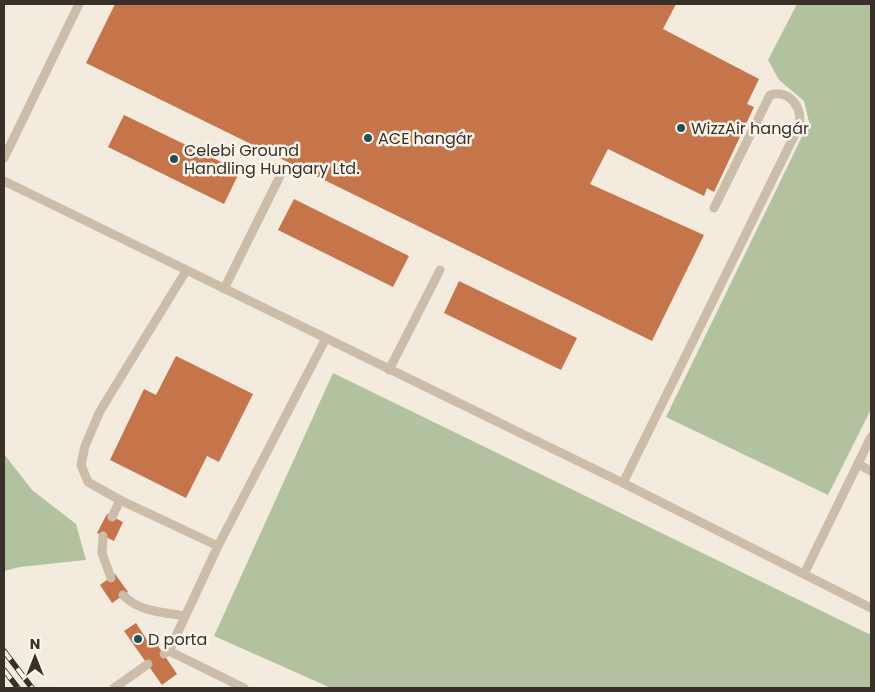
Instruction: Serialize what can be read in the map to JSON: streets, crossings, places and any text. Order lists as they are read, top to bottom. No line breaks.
{"places":["WizzAir hangár","ACE hangár","Celebi Ground Handling Hungary Ltd.","D porta"],"north":"top"}
